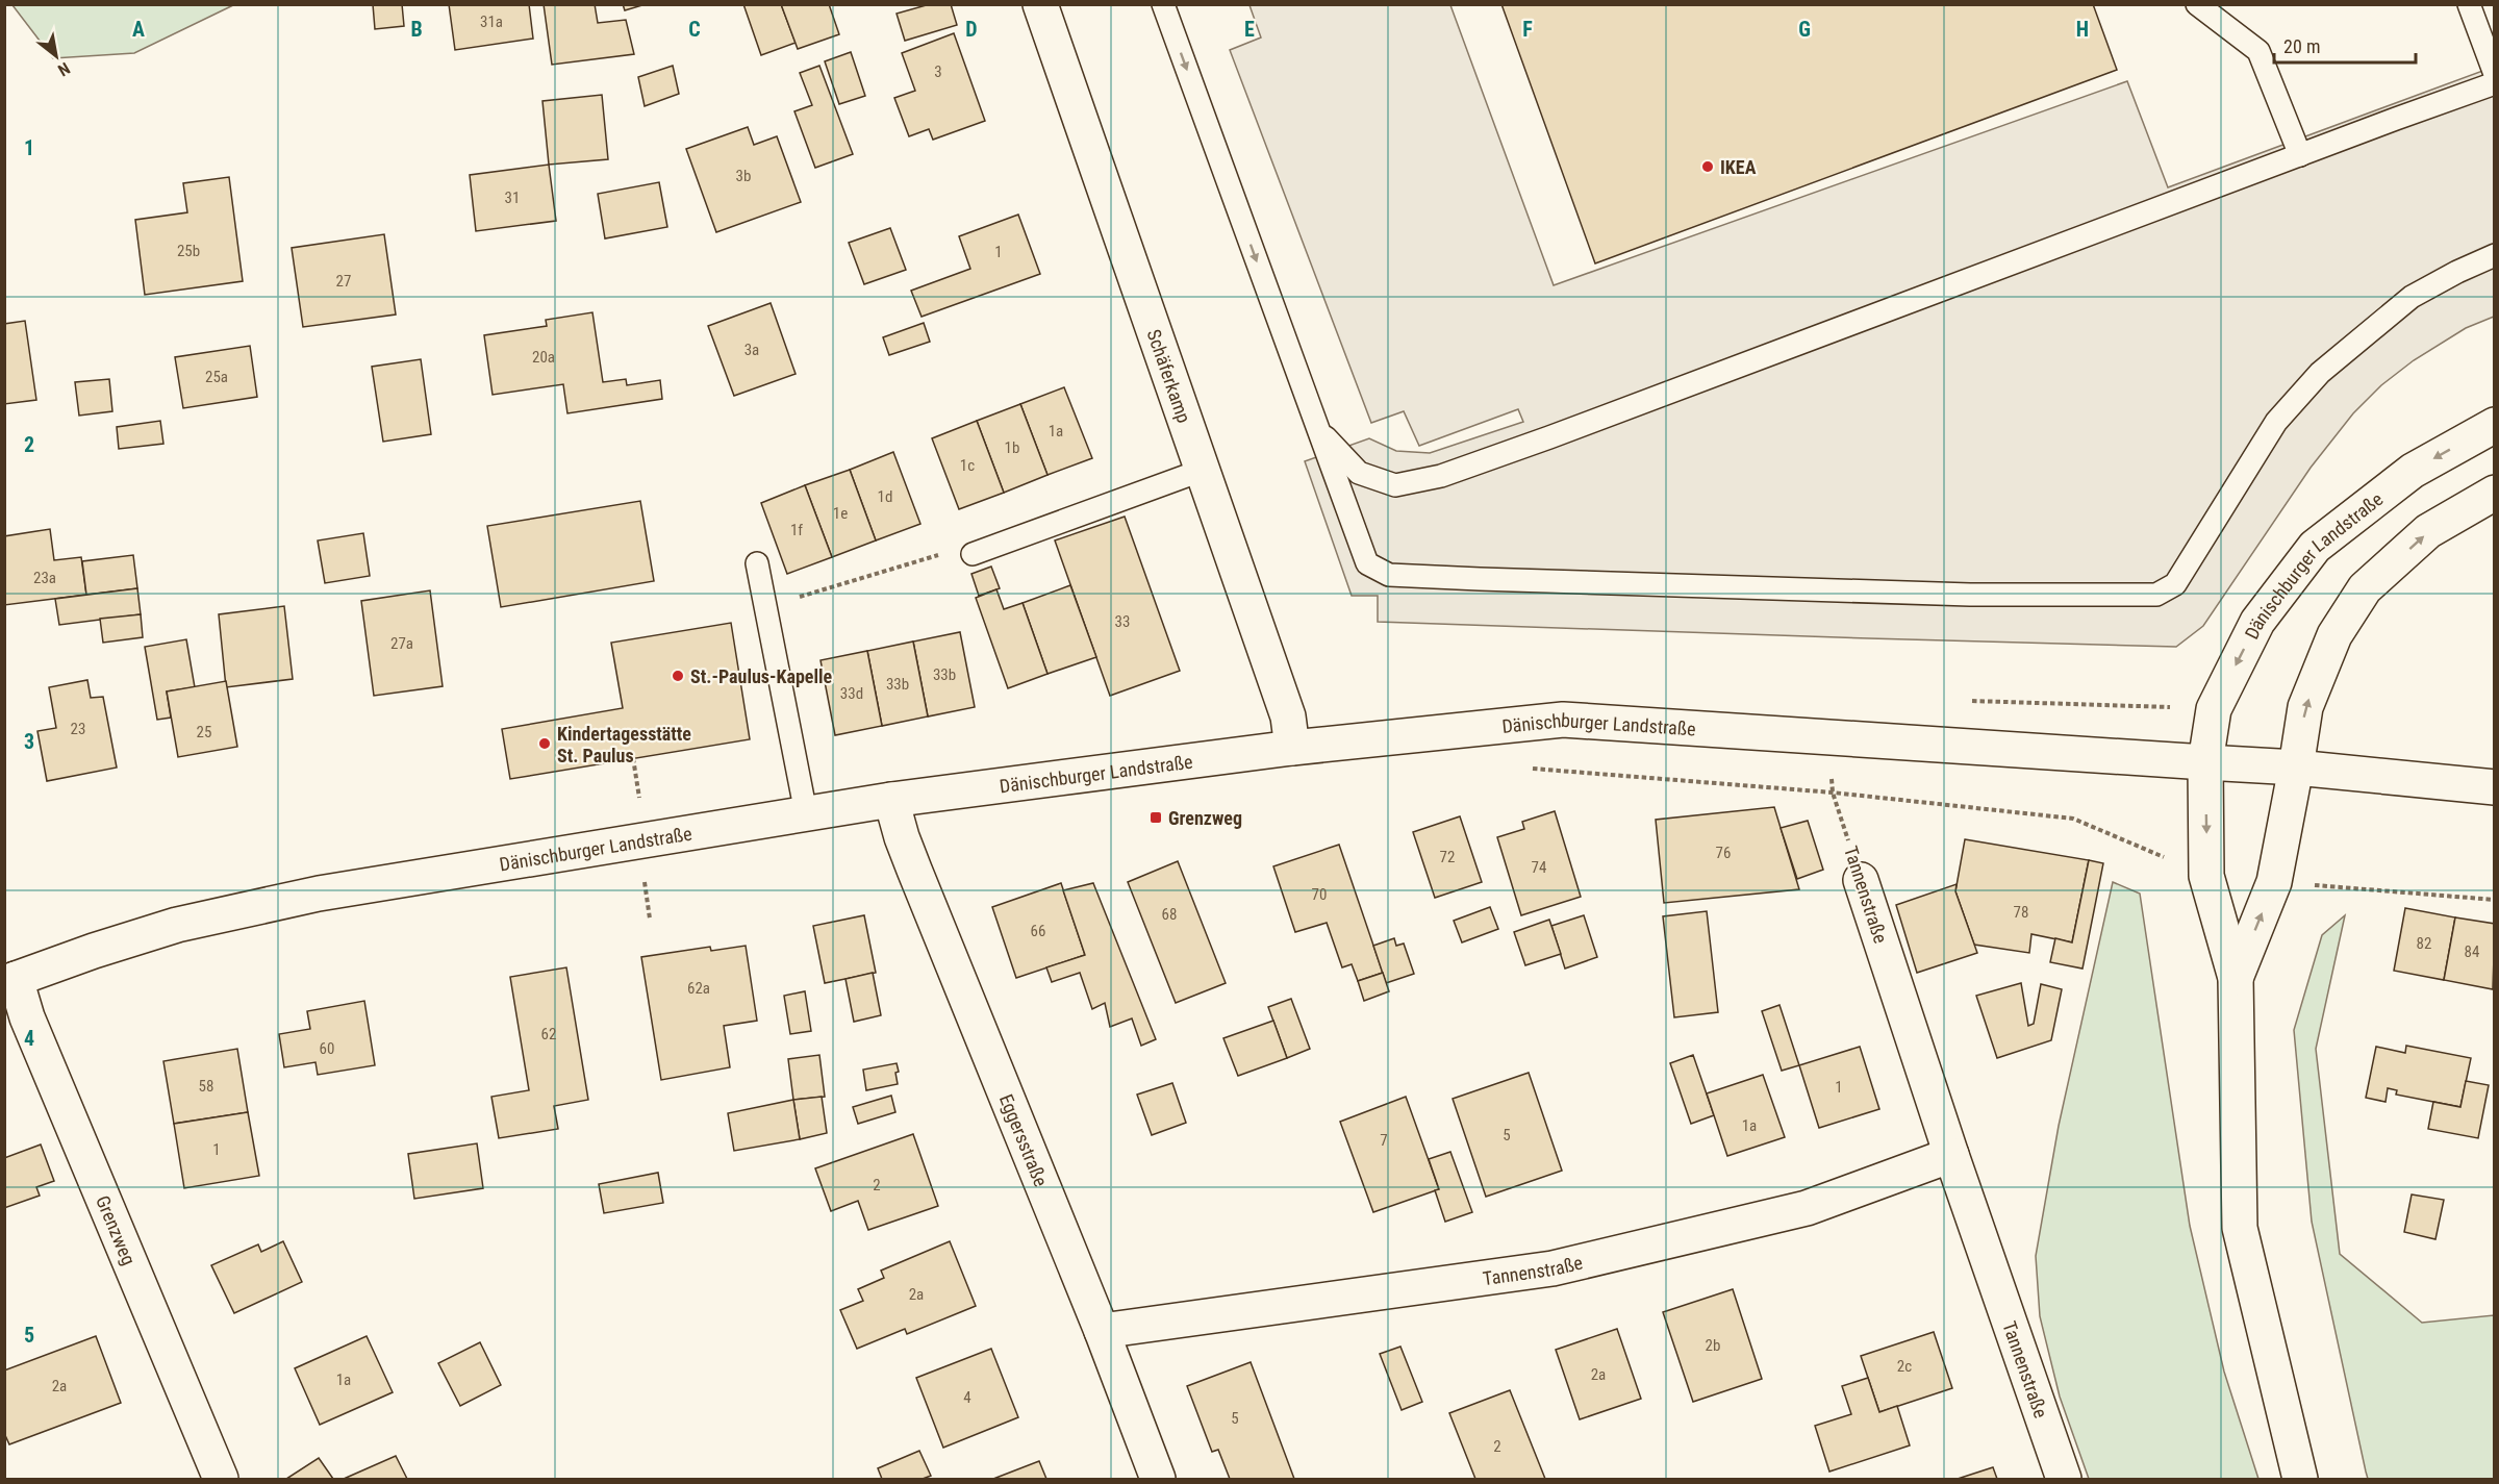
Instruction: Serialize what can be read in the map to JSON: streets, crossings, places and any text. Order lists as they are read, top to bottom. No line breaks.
{"streets":{"main road":["Schäferkamp","Dänischburger Landstraße","Tannenstraße","Eggersstraße","Grenzweg"]},"crossings":[["Schäferkamp","Dänischburger Landstraße"],["Dänischburger Landstraße","Tannenstraße"],["Dänischburger Landstraße","Eggersstraße"],["Dänischburger Landstraße","Grenzweg"],["Tannenstraße","Eggersstraße"]],"places":{"other":["IKEA","St.-Paulus-Kapelle","Kindertagesstätte St. Paulus"],"transit":["Grenzweg"]},"house_numbers":["31a","3","3b","31","25b","1","27","3a","20a","25a","1a","1b","1c","1d","1e","1f","23a","33","27a","33b","33b","33d","23","25","76","72","74","70","78","68","66","82","84","62a","62","60","58","1","1a","5","7","1","2","2a","2b","2c","2a","1a","2a","4","5","2"],"scale_bar":"20 m","north":"bottom right","grid":{"columns":["A","B","C","D","E","F","G","H"],"rows":["1","2","3","4","5"]}}
